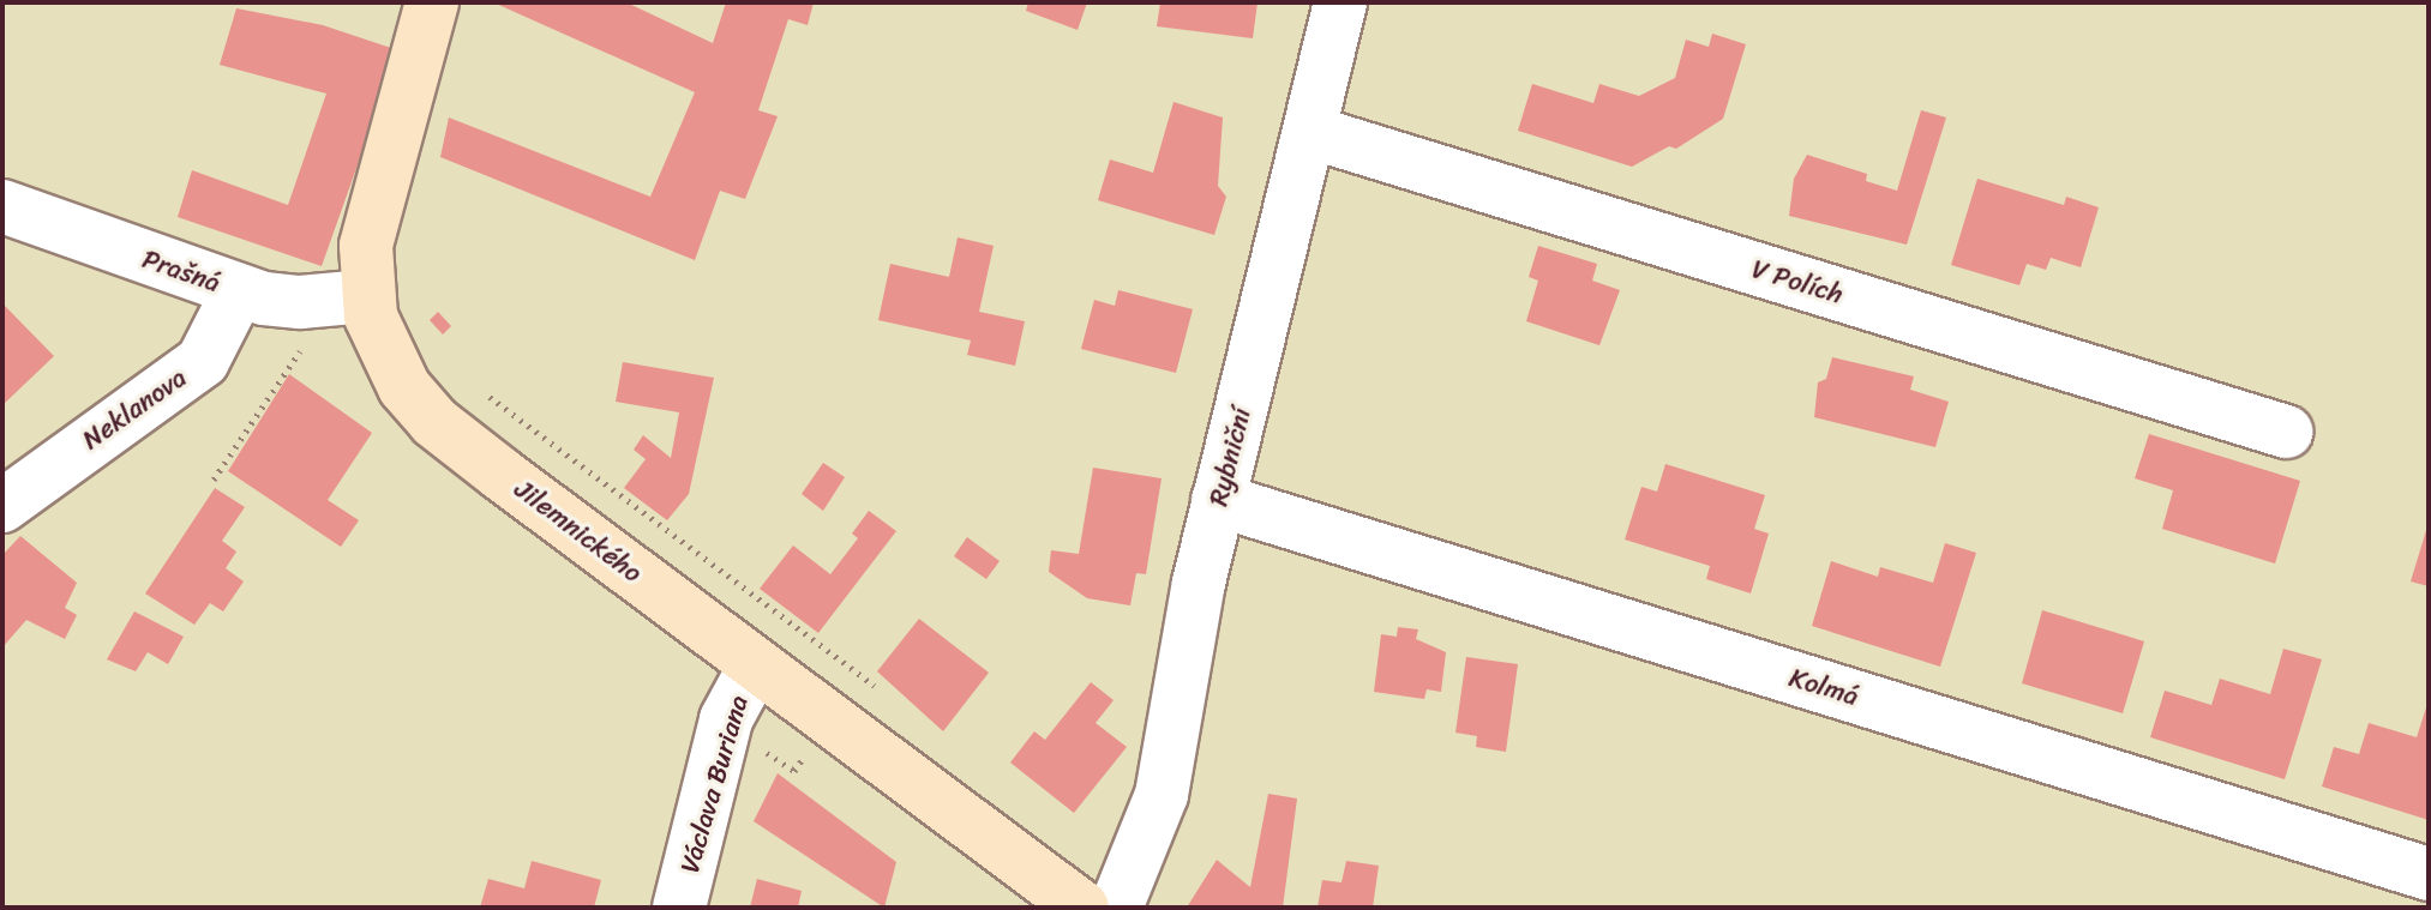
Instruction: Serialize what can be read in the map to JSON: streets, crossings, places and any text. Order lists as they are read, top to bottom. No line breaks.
{"streets":{"main road":["Jilemnického"],"street":["Prašná","V Polích","Neklanova","Rybniční","Kolmá","Václava Buriana"]},"crossings":[["Prašná","Neklanova"],["Prašná","Jilemnického"],["V Polích","Rybniční"],["Rybniční","Kolmá"],["Jilemnického","Václava Buriana"]]}
